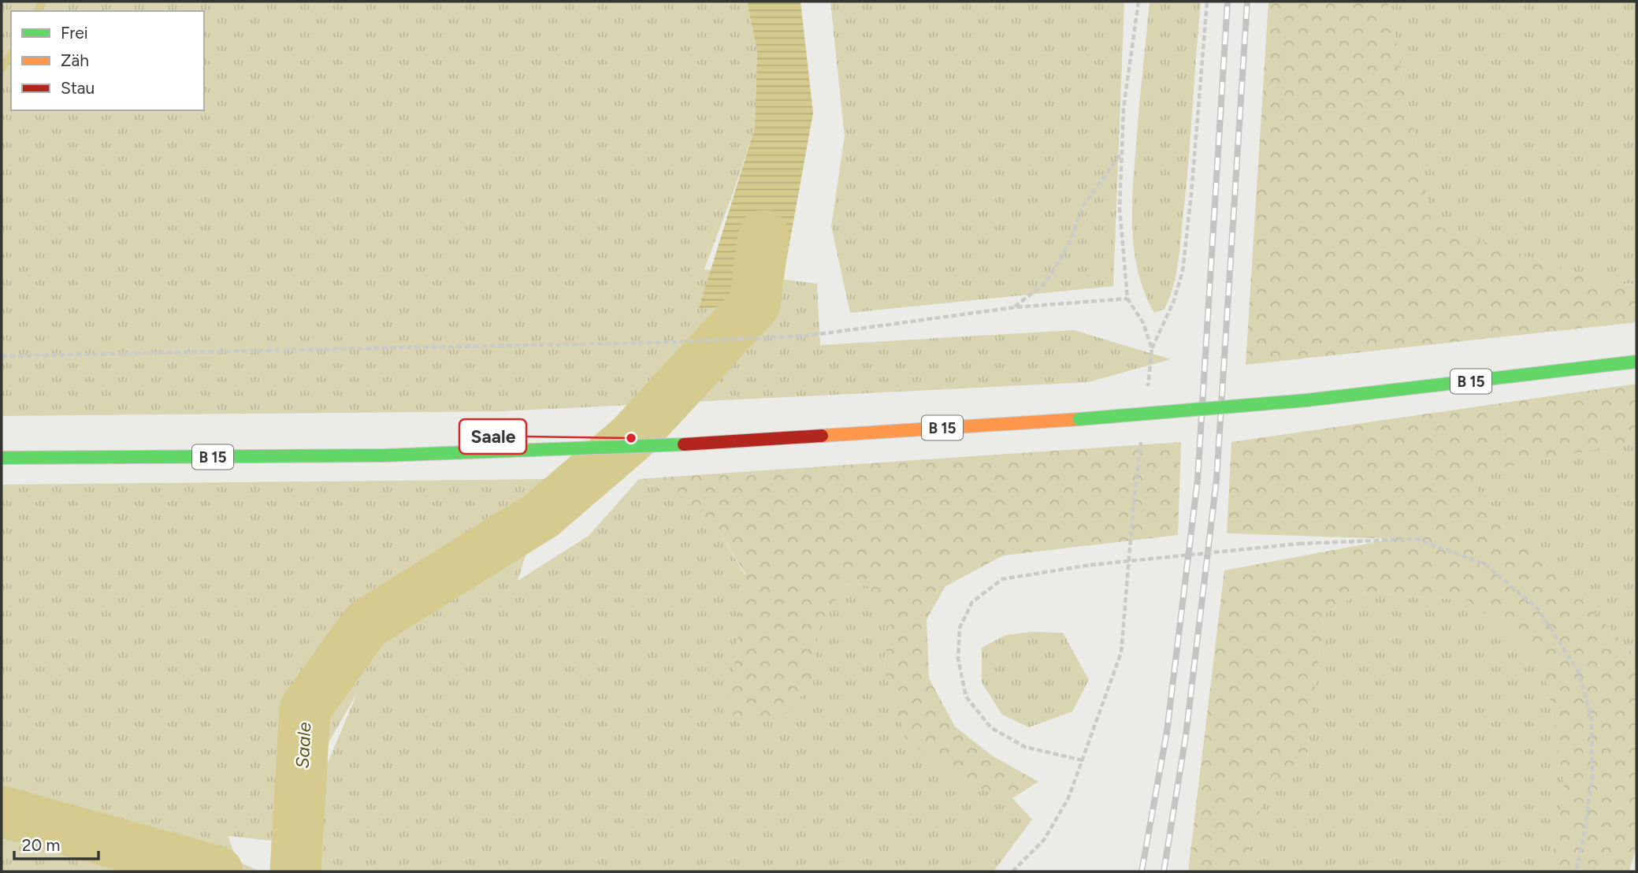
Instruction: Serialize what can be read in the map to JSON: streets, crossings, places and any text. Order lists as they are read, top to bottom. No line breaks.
{"streets":{"highway":["B 15"]},"water":["Saale"],"places":["Saale"],"legend":["Frei","Zäh","Stau"],"scale_bar":"20 m"}
